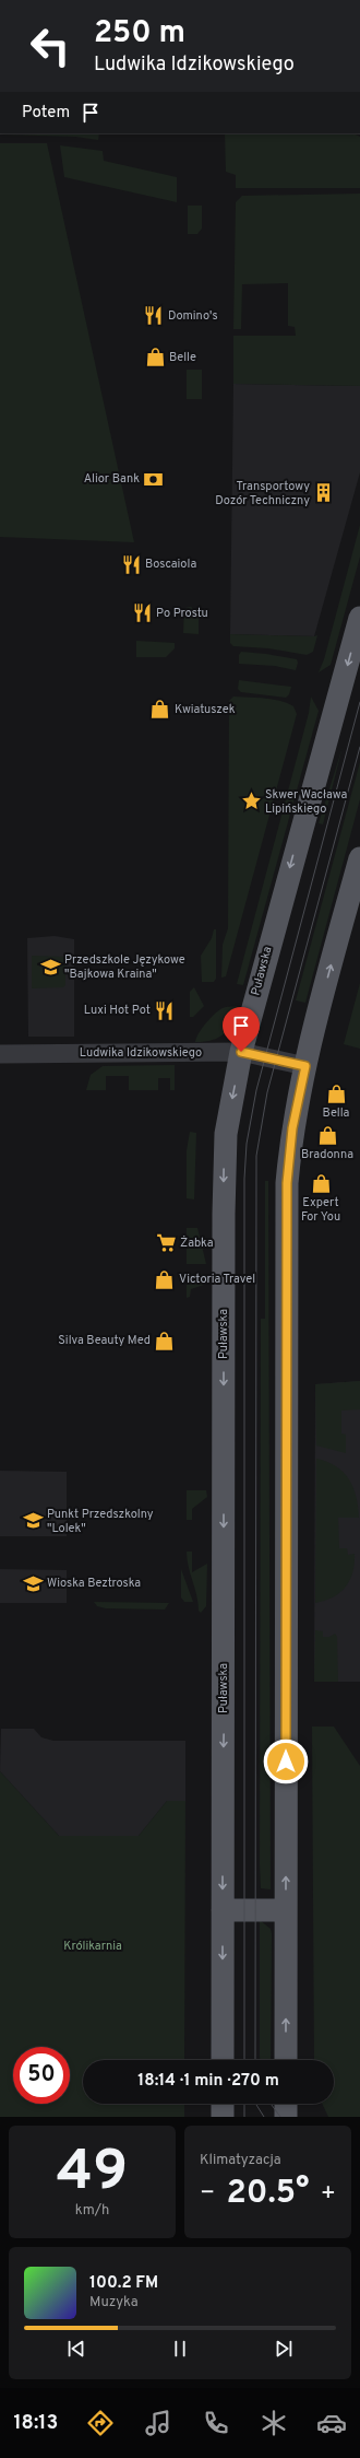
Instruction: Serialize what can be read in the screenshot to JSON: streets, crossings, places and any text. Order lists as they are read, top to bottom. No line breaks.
{"streets":{"main road":["Puławska"],"street":["Ludwika Idzikowskiego"]},"crossings":[["Puławska","Ludwika Idzikowskiego"]],"parks":["Królikarnia"],"places":{"restaurant":["Domino's","Boscaiola","Po Prostu","Luxi Hot Pot"],"shop":["Belle","Kwiatuszek","Bella","Bradonna","Expert For You","Victoria Travel","Silva Beauty Med"],"bank":["Alior Bank"],"building":["Transportowy Dozór Techniczny"],"place":["Skwer Wacława Lipińskiego"],"school or university":["Przedszkole Językowe \"Bajkowa Kraina\"","Punkt Przedszkolny \"Lolek\"","Wioska Beztroska"],"supermarket":["Żabka"]},"page":{"turn":["250 m","Ludwika Idzikowskiego"],"then":"Potem","limit":"50","trip":"18:14 · 1 min · 270 m","tile":[["49","km/h"],"Klimatyzacja"],"heat":["−","20.5°","+"],"song":["100.2 FM","Muzyka"],"tabs":"18:13"}}
